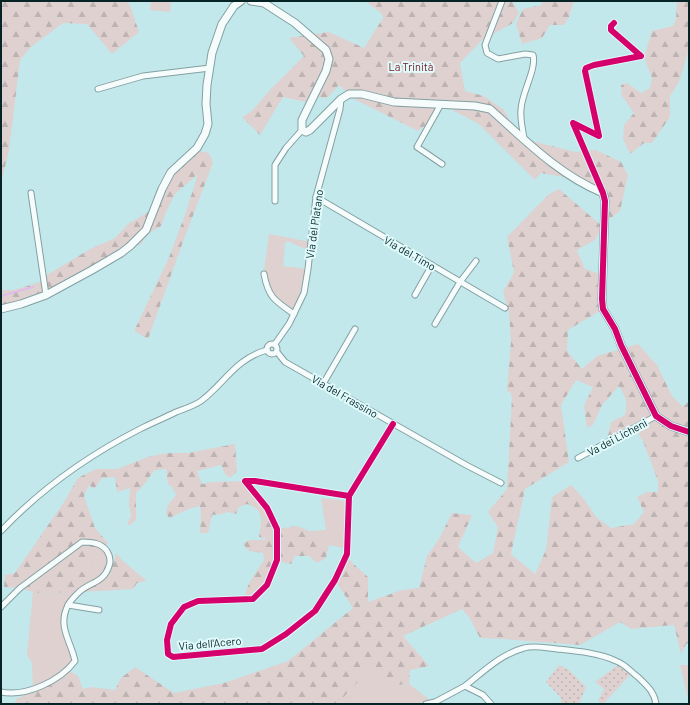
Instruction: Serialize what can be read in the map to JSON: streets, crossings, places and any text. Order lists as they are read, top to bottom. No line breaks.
{"streets":{"street":["Via del Platano","Via del Timo","Via del Frassino","Va dei Licheni","Via dell'Acero"]},"crossings":[["Via del Platano","Via del Timo"],["Via del Platano","Via del Frassino"],["Via del Frassino","Via dell'Acero"]],"parks":["La Trinità"]}
